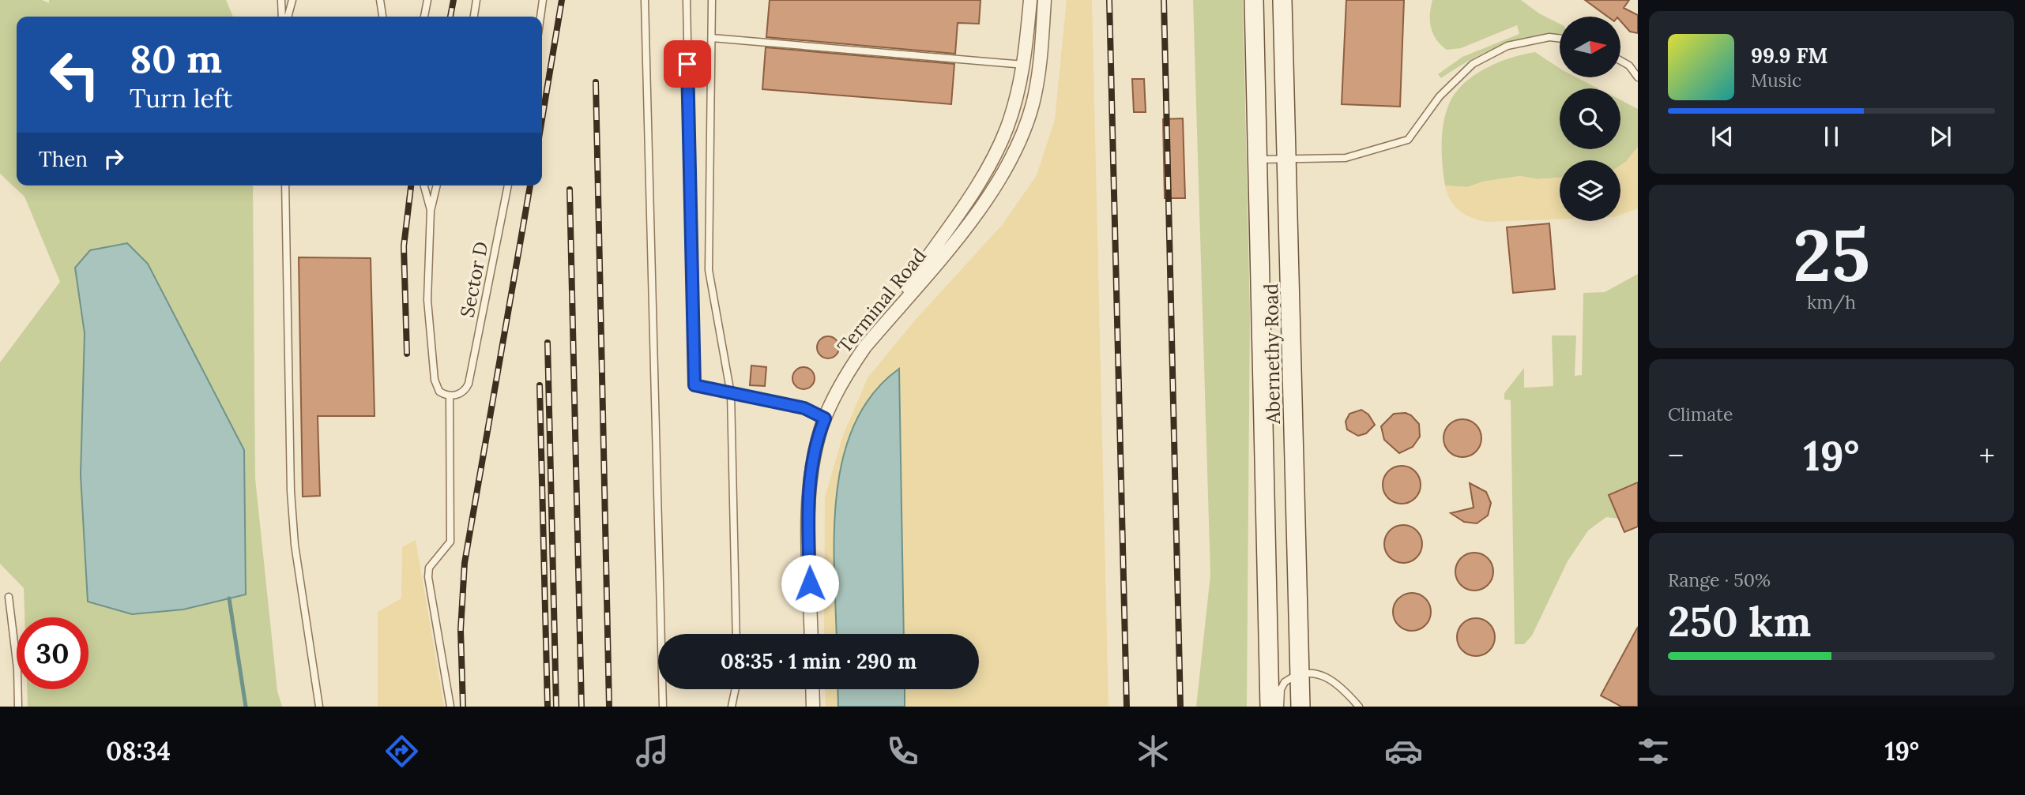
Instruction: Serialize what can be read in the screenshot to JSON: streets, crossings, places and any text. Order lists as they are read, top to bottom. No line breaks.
{"streets":{"main road":["Abernethy Road"],"street":["Terminal Road"],"lane":["Sector D"]},"north":"right","page":{"turn":["80 m","Turn left"],"song":["99.9 FM","Music"],"then":"Then","tile":[["25","km/h"],"Climate",["Range · 50%","250 km"]],"heat":["−","19°","+"],"limit":"30","trip":"08:35 · 1 min · 290 m","tabs":["08:34","19°"]}}
